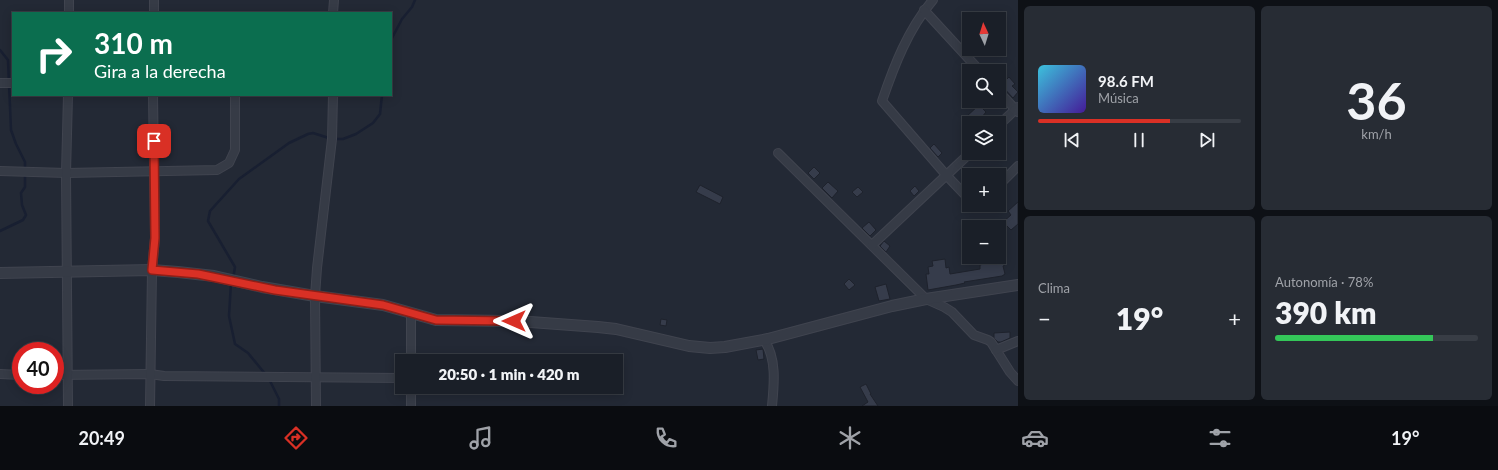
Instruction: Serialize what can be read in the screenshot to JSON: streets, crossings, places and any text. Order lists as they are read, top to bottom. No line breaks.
{"north":"top","page":{"tile":[["36","km/h"],"Clima",["Autonomía · 78%","390 km"]],"map_buttons":["+","−"],"turn":["310 m","Gira a la derecha"],"song":["98.6 FM","Música"],"heat":["−","19°","+"],"limit":"40","trip":"20:50 · 1 min · 420 m","tabs":["20:49","19°"]}}
